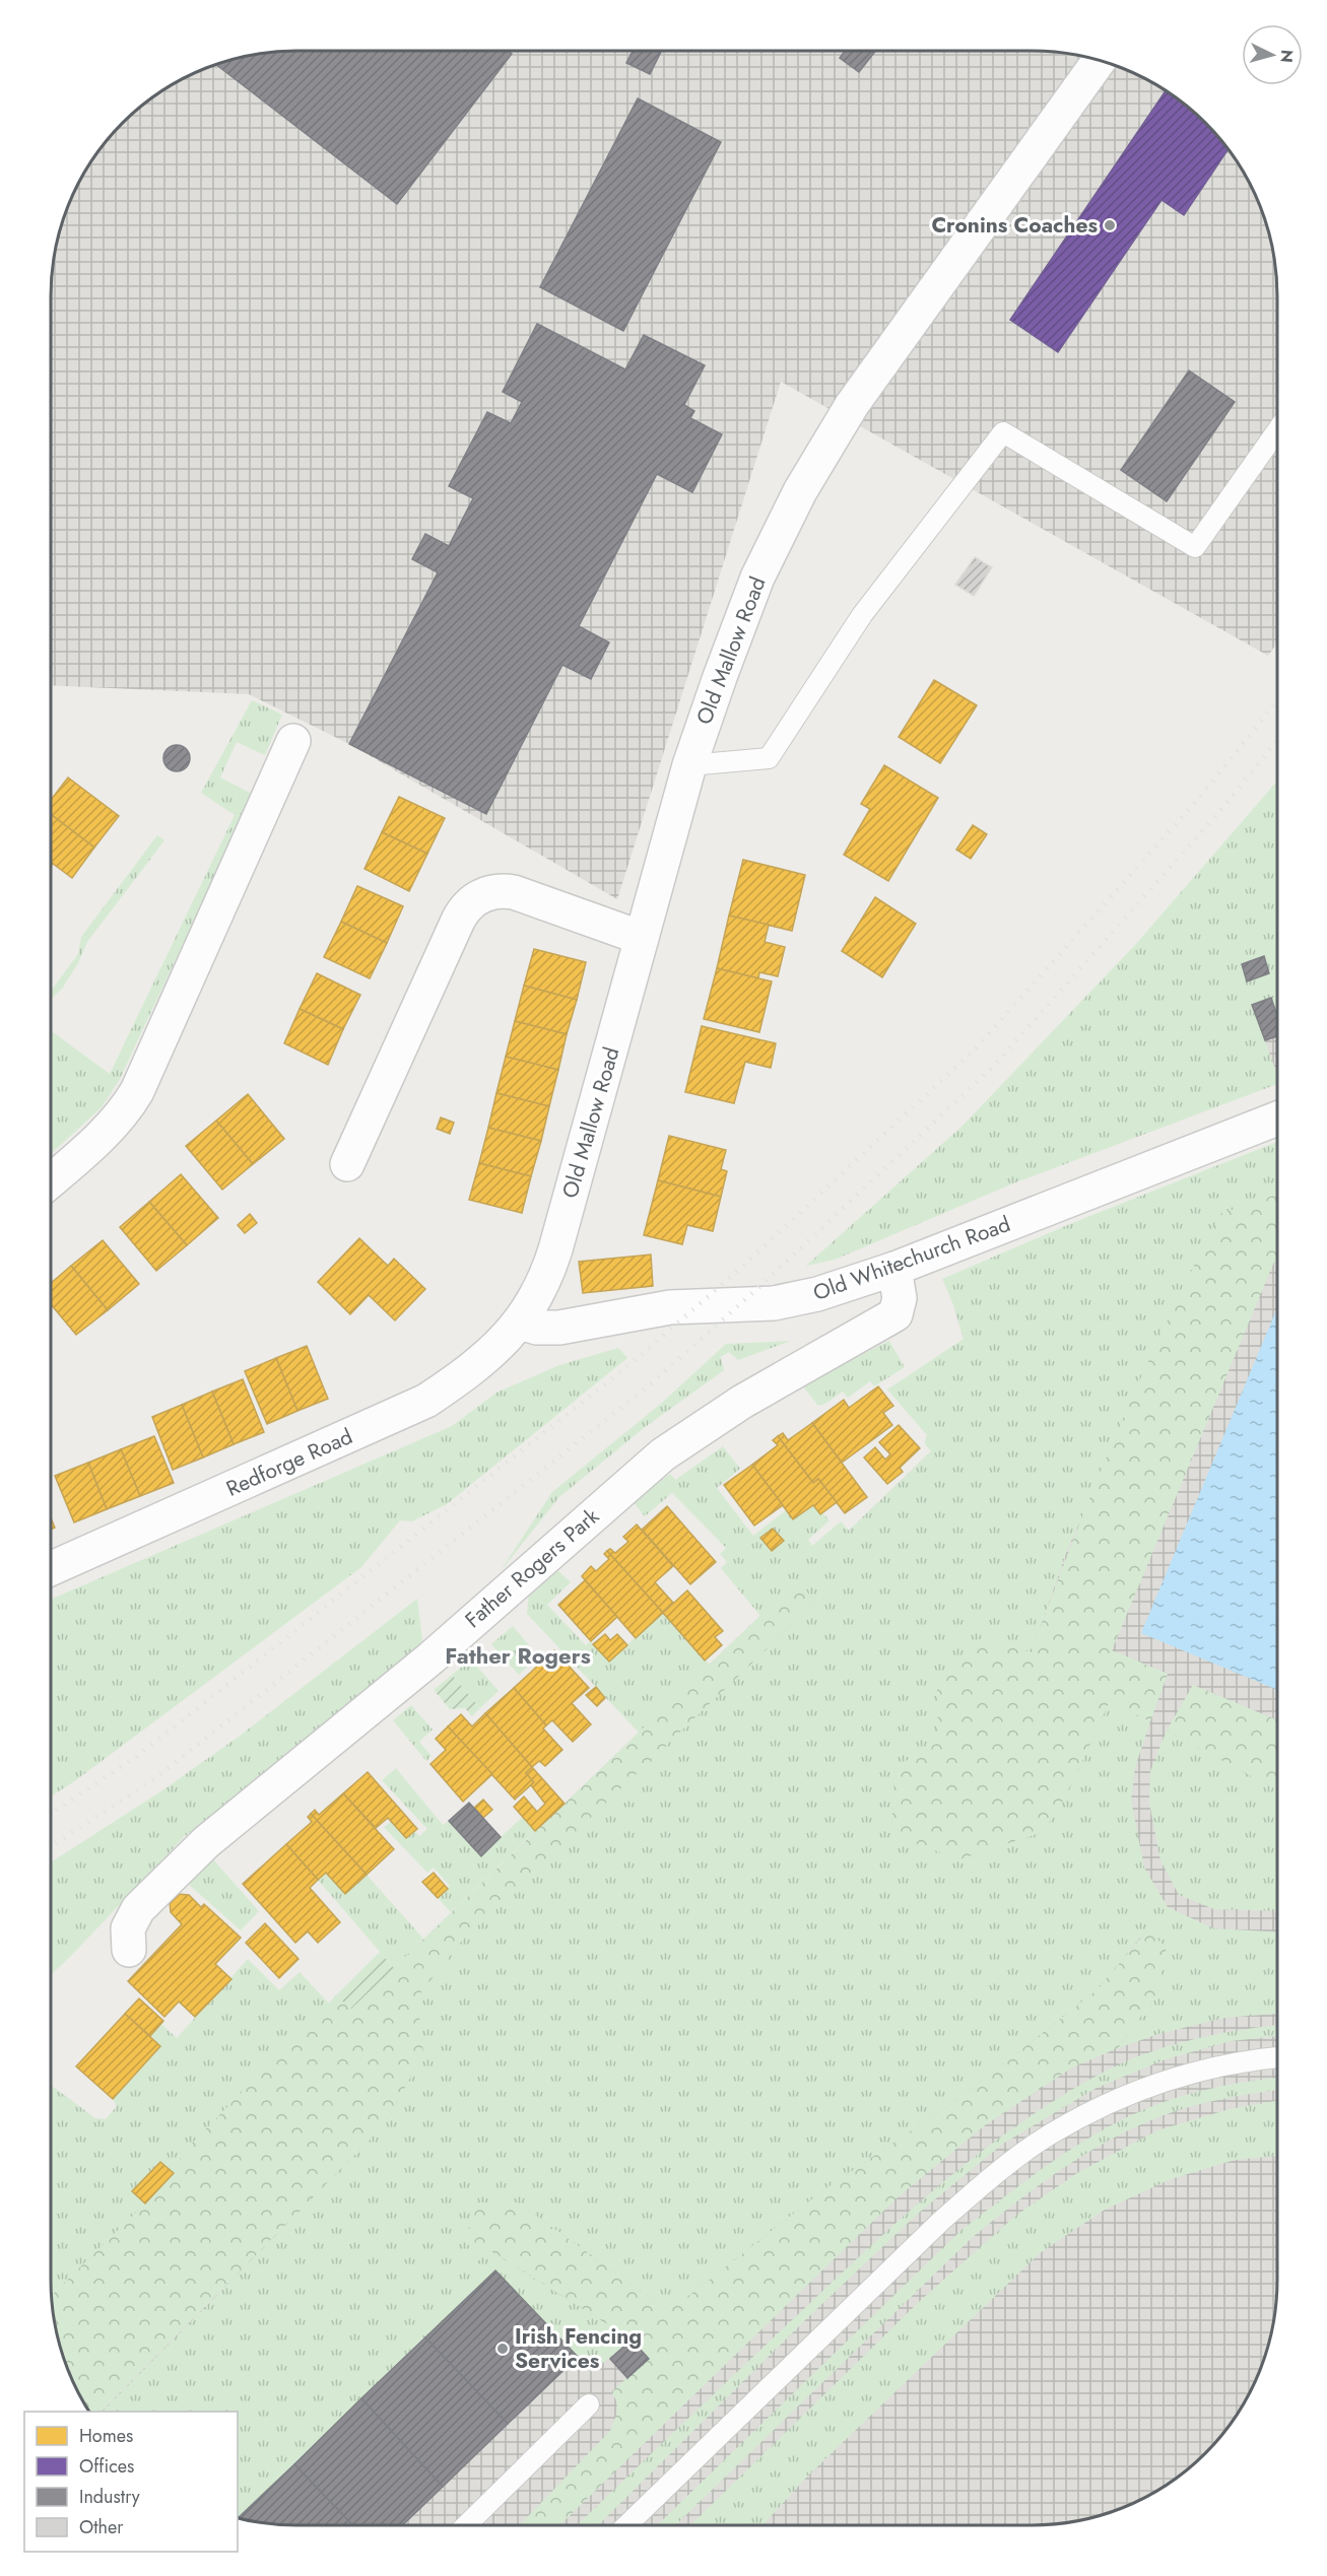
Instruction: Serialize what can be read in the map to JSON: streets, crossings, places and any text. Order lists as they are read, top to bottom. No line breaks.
{"streets":{"street":["Old Mallow Road","Old Whitechurch Road","Redforge Road","Father Rogers Park"]},"crossings":[["Old Mallow Road","Old Whitechurch Road"],["Old Mallow Road","Redforge Road"],["Old Whitechurch Road","Redforge Road"],["Old Whitechurch Road","Father Rogers Park"]],"districts":["Father Rogers"],"places":["Cronins Coaches","Irish Fencing Services"],"legend":["Homes","Offices","Industry","Other"],"north":"right"}
